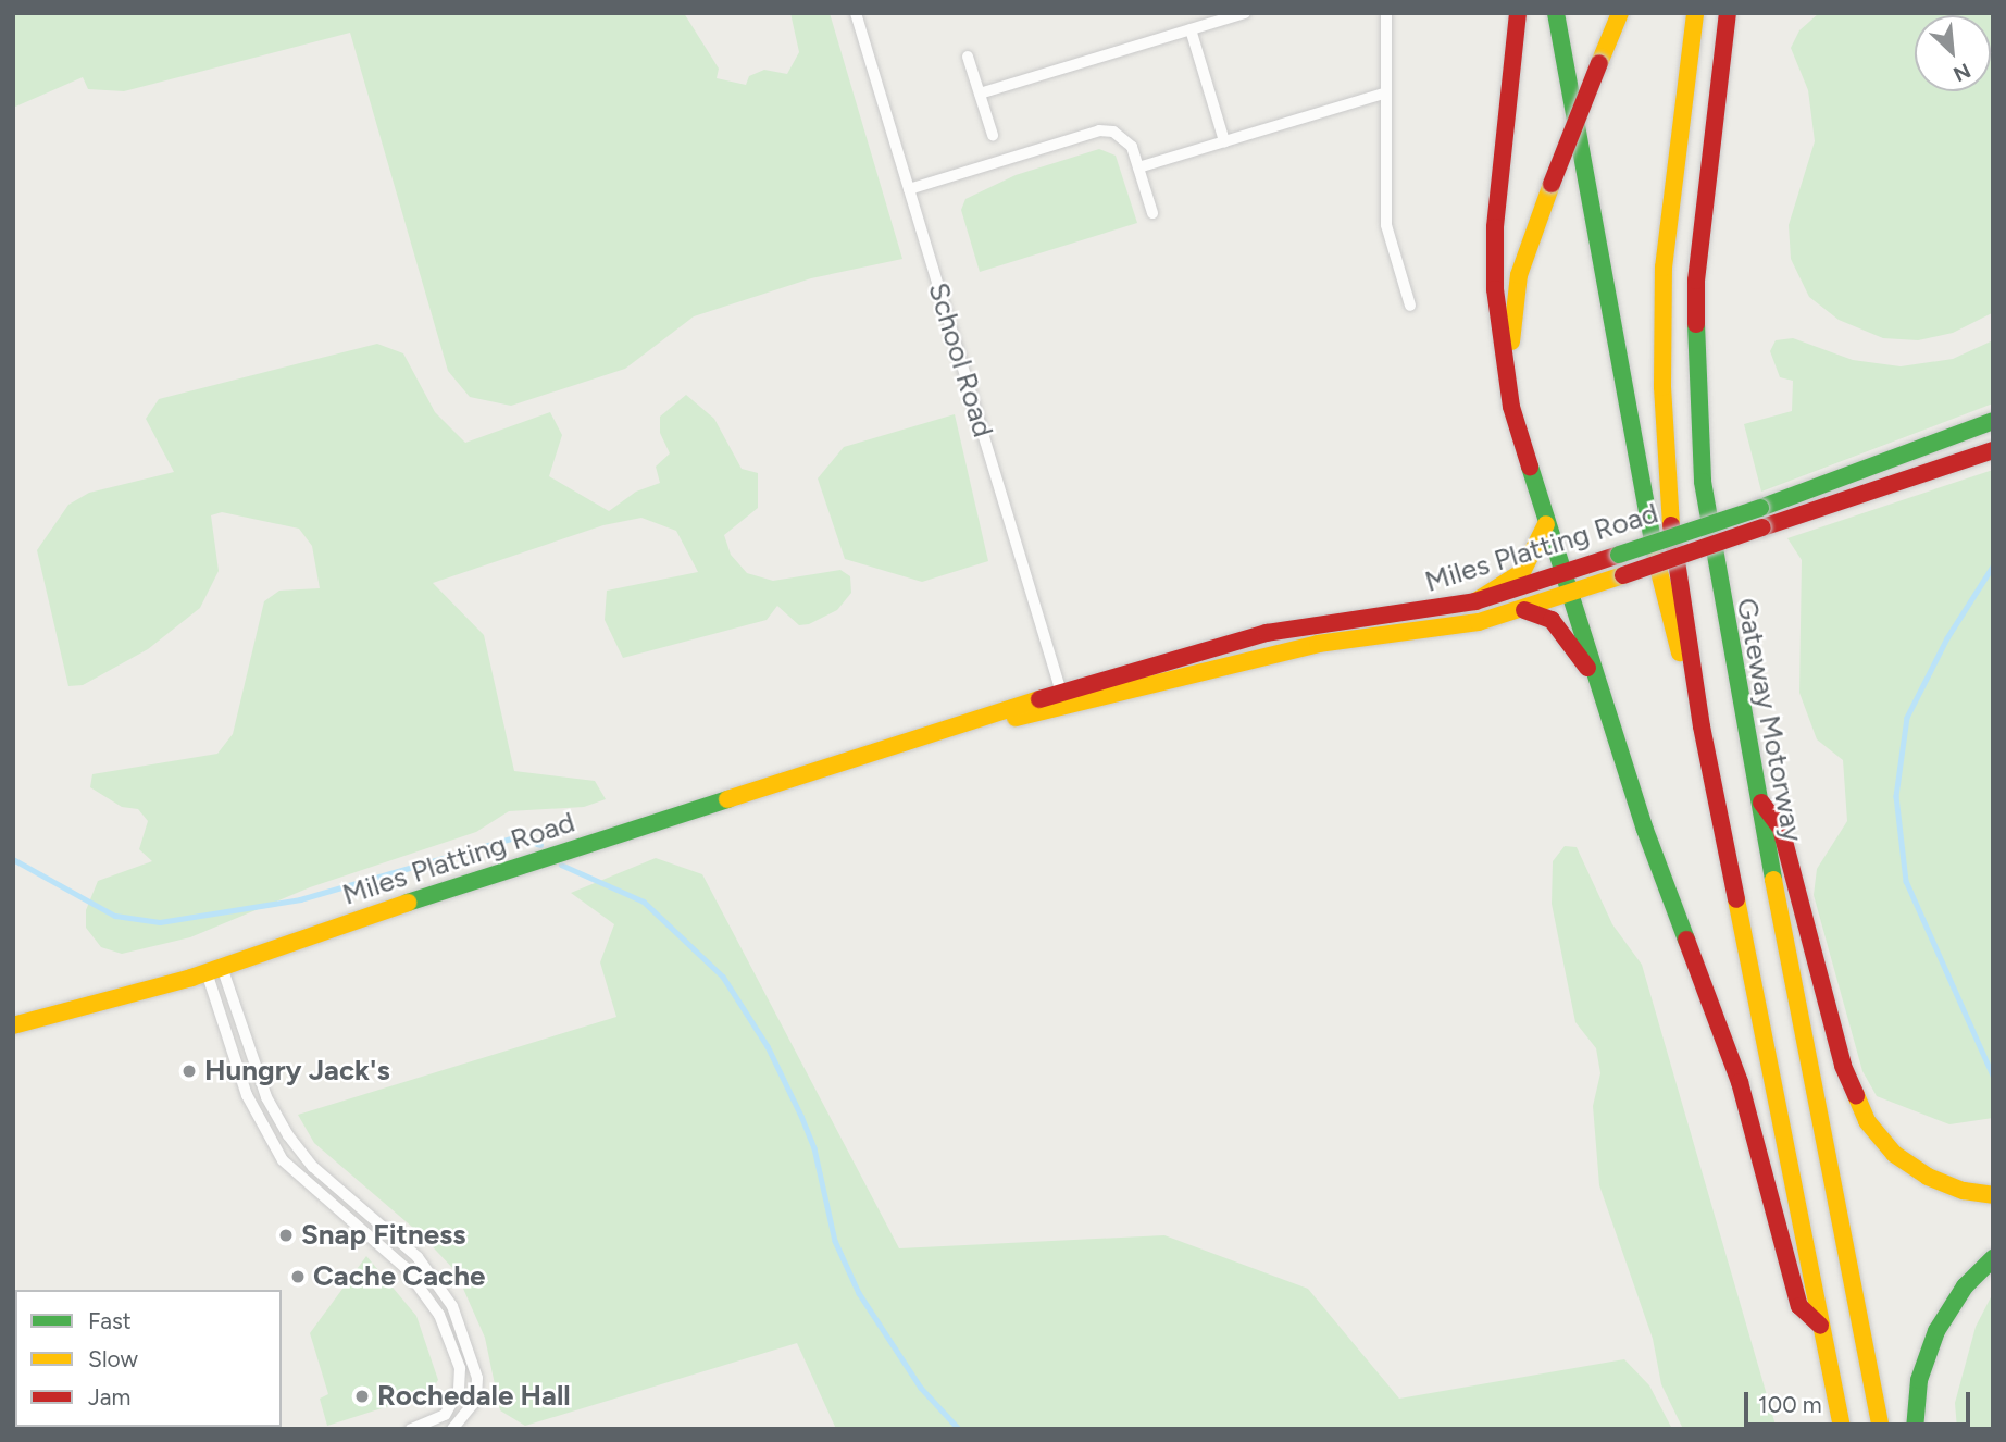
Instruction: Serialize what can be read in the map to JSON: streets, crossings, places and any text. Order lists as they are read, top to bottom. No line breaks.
{"streets":{"main road":["Miles Platting Road","Gateway Motorway"],"street":["School Road"]},"crossings":[["School Road","Miles Platting Road"]],"places":["Hungry Jack's","Snap Fitness","Cache Cache","Rochedale Hall"],"legend":["Fast","Slow","Jam"],"scale_bar":"100 m","north":"bottom right"}
